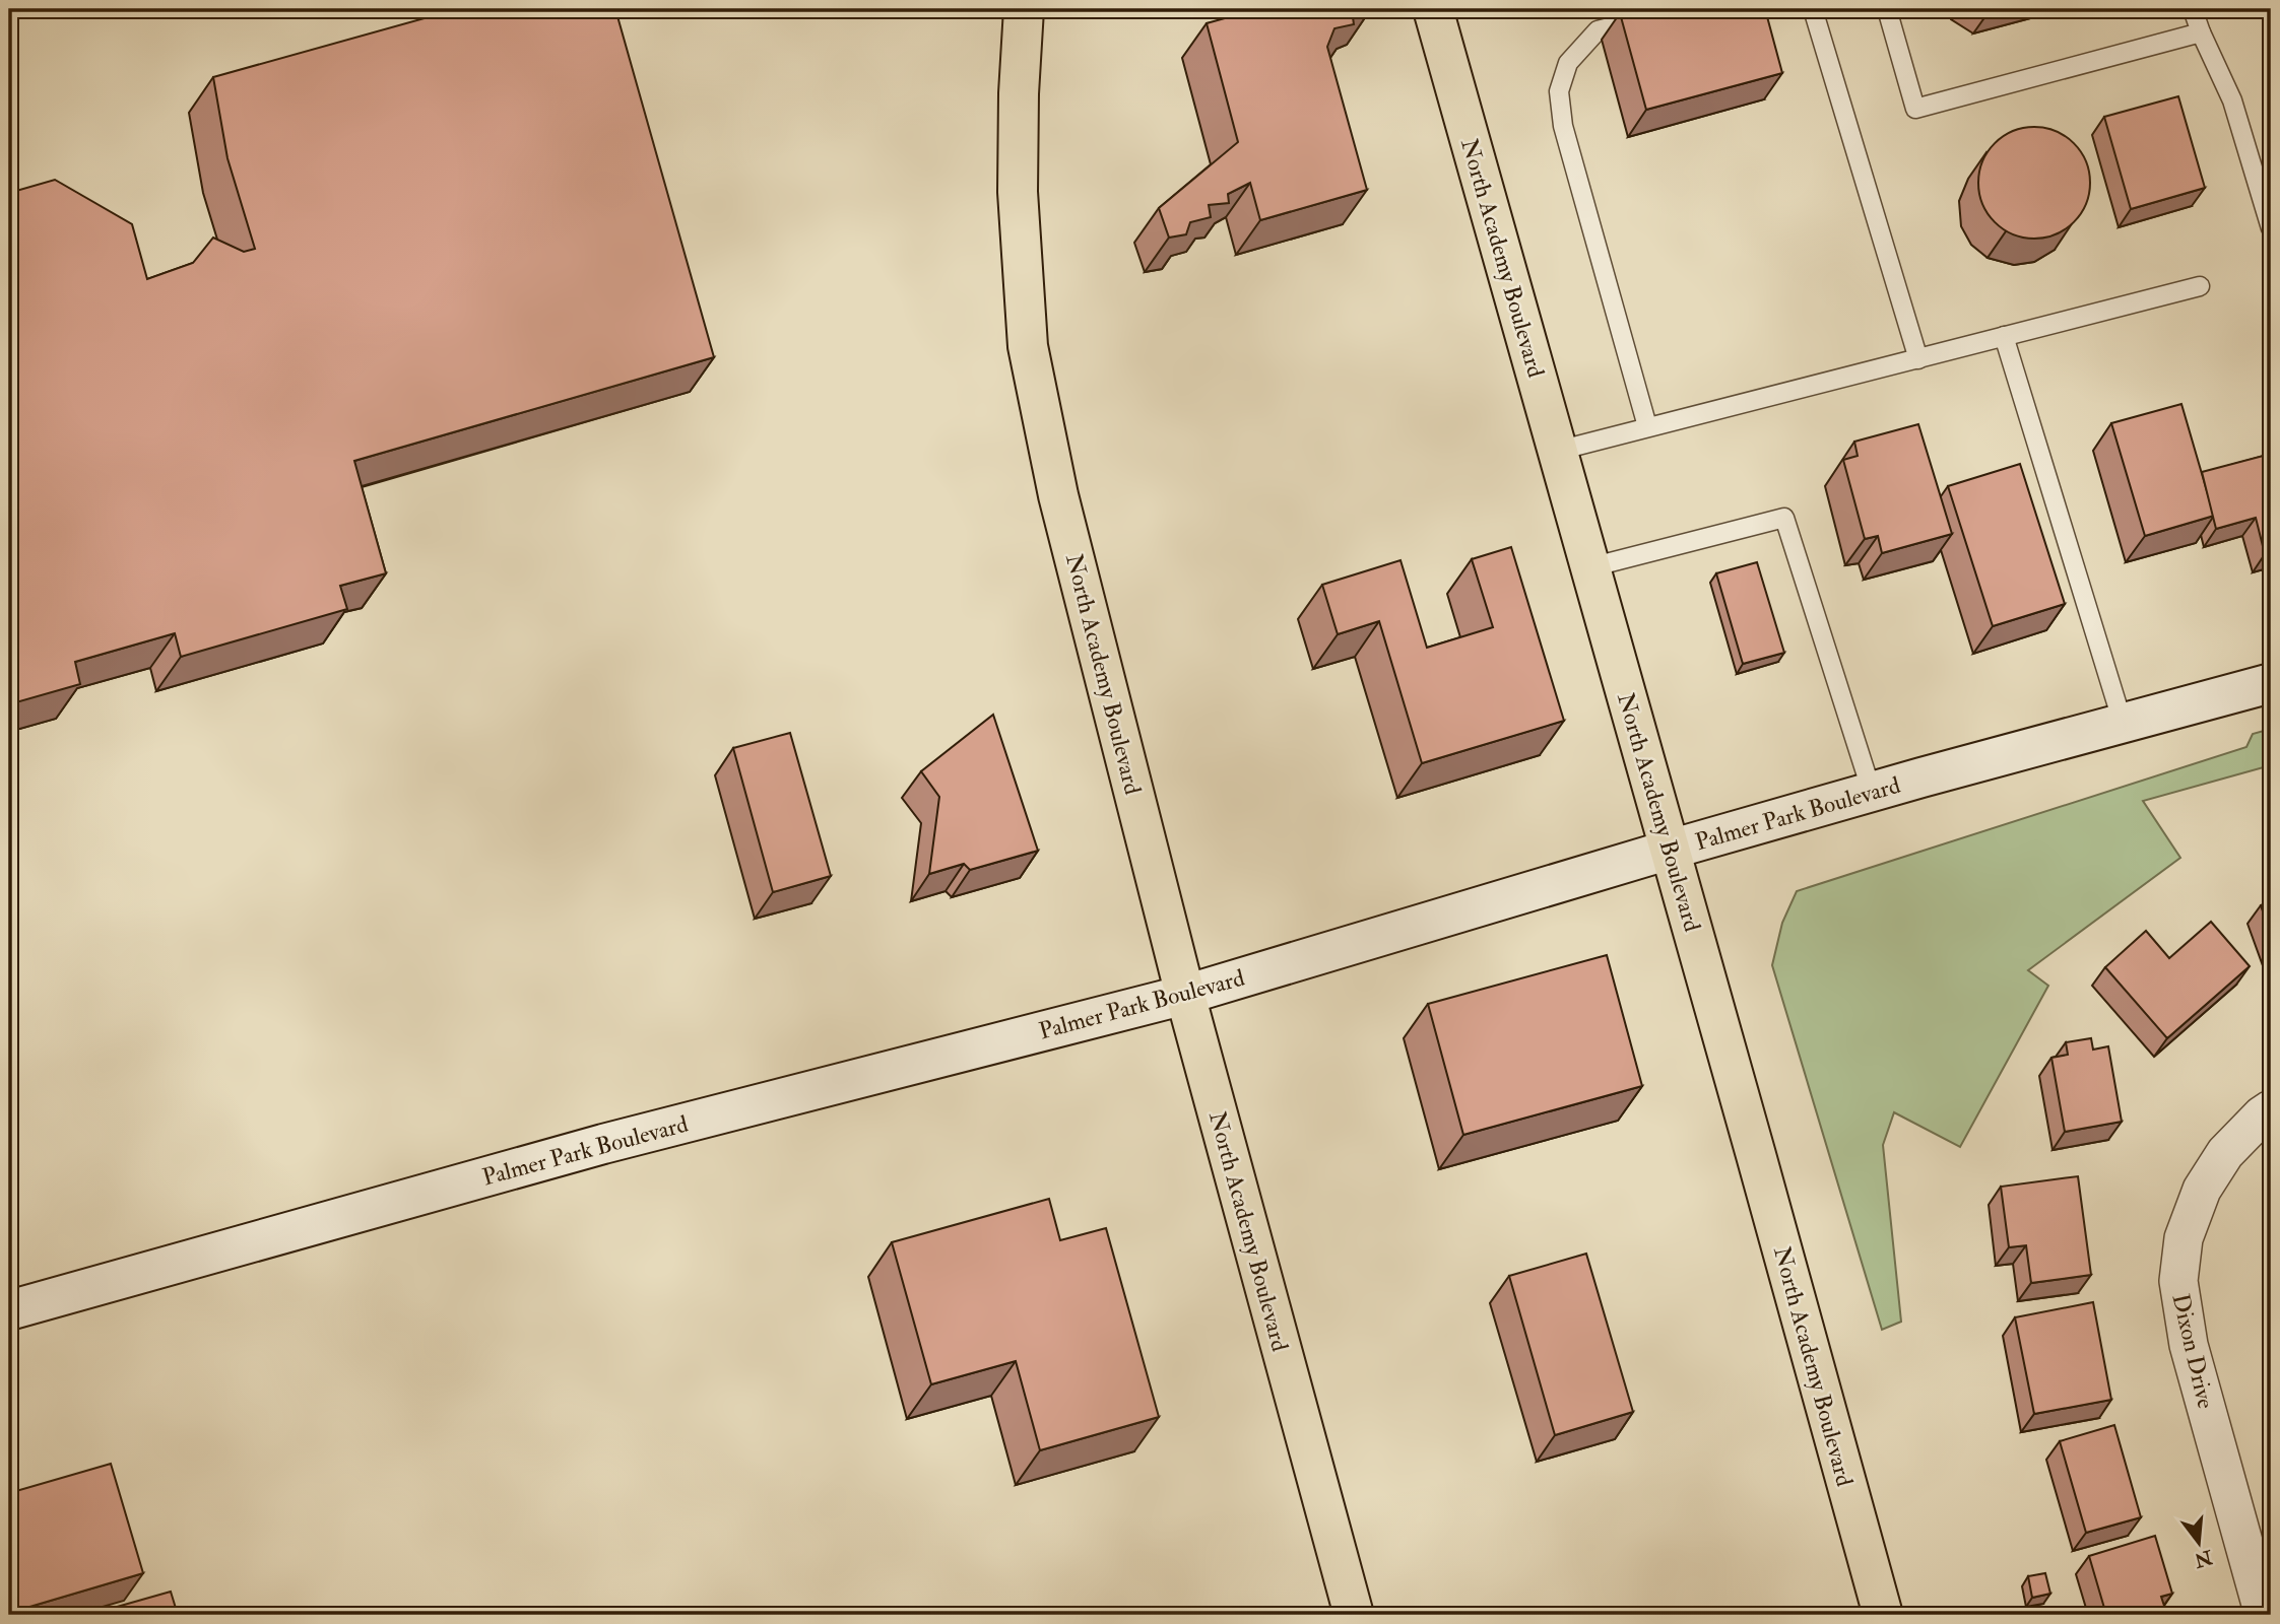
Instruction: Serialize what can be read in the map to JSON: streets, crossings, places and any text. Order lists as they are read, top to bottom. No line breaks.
{"streets":{"highway":["North Academy Boulevard"],"main road":["Palmer Park Boulevard"],"street":["Dixon Drive"]},"crossings":[["North Academy Boulevard","Palmer Park Boulevard"]],"north":"bottom"}
